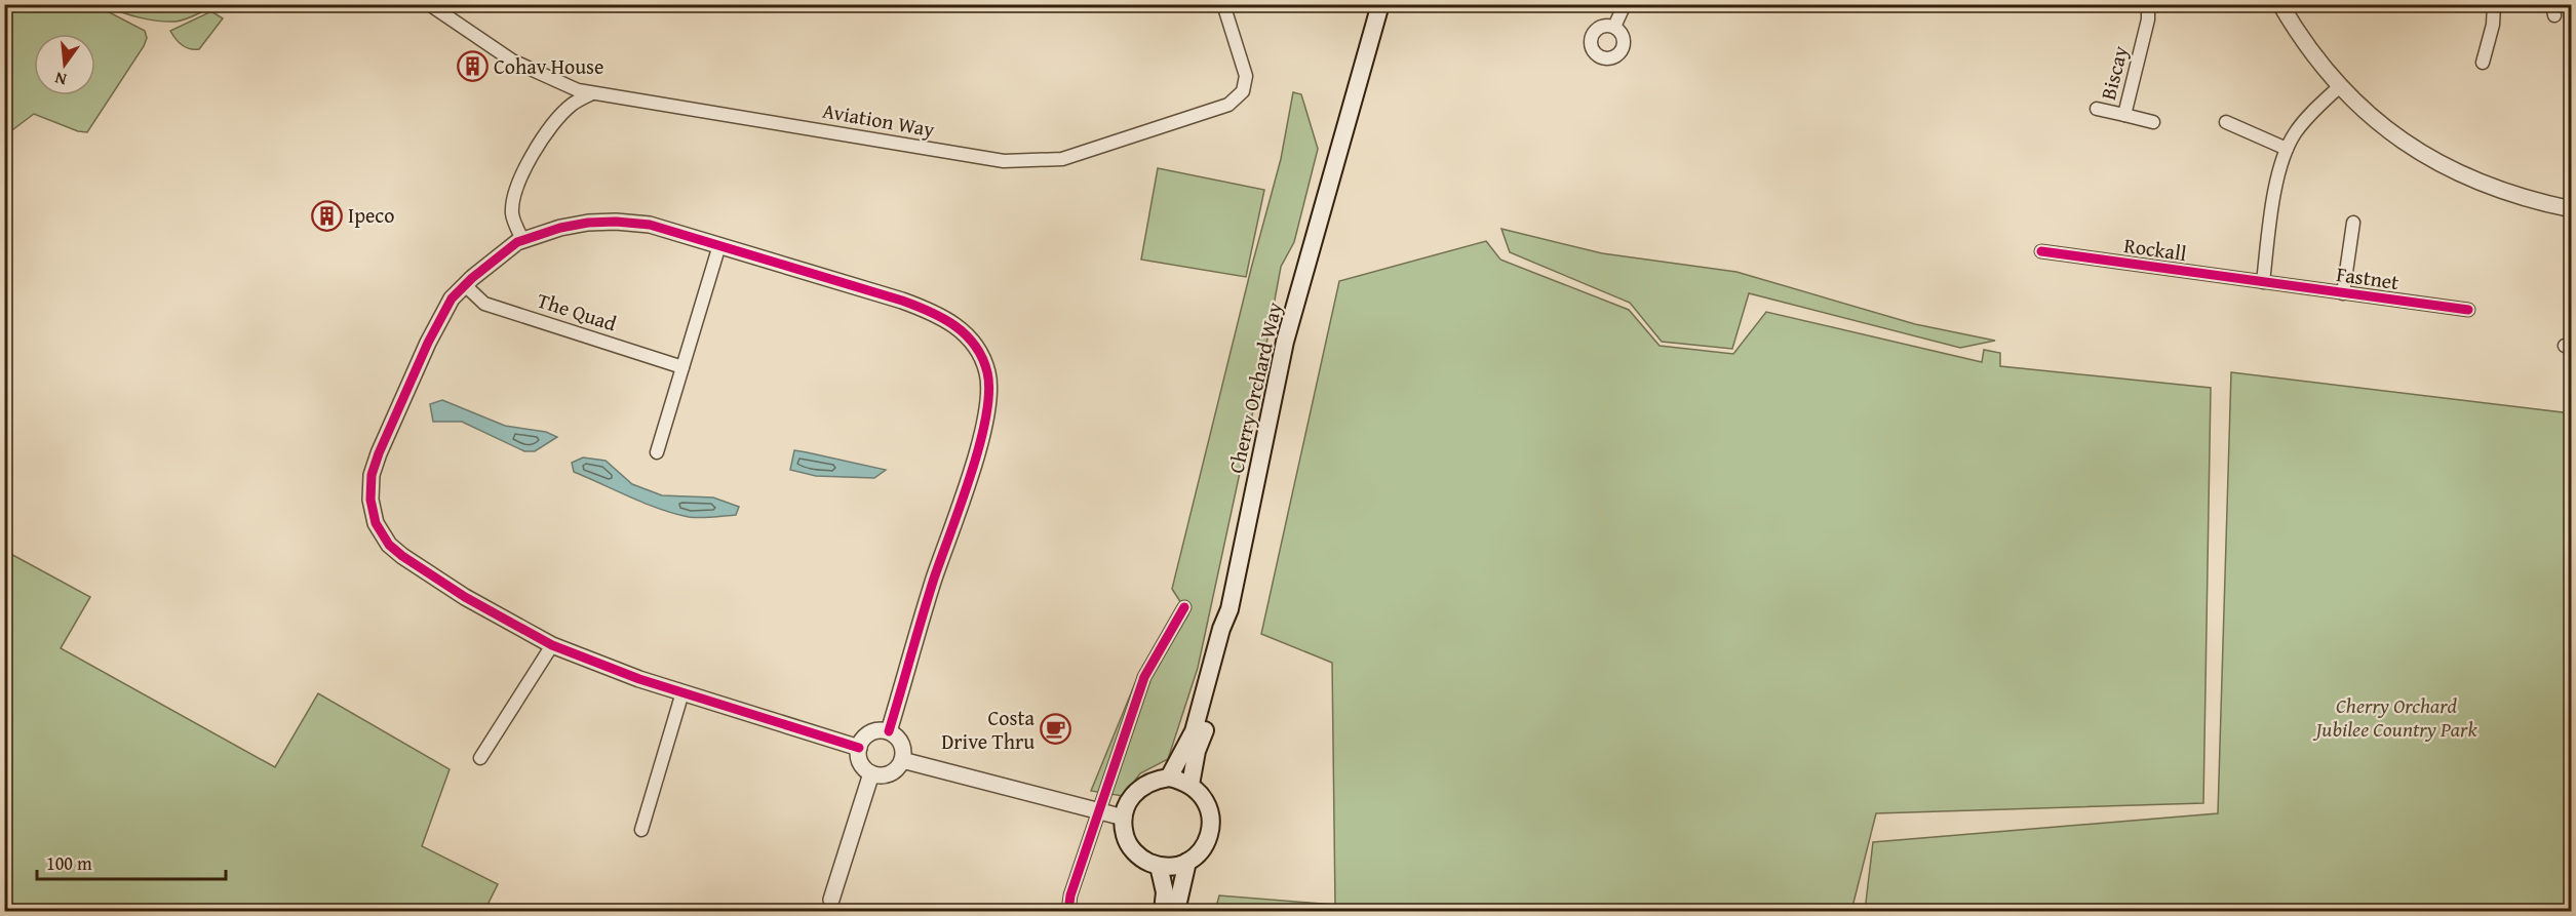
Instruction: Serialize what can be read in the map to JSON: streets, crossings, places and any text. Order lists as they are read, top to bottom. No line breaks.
{"streets":{"main road":["Cherry Orchard Way"],"street":["Biscay","Aviation Way","Rockall","Fastnet","The Quad"]},"crossings":[["Rockall","Fastnet"]],"parks":["Cherry Orchard Jubilee Country Park"],"places":{"building":["Cohav House","Ipeco"],"cafe":["Costa Drive Thru"]},"scale_bar":"100 m","north":"bottom"}
